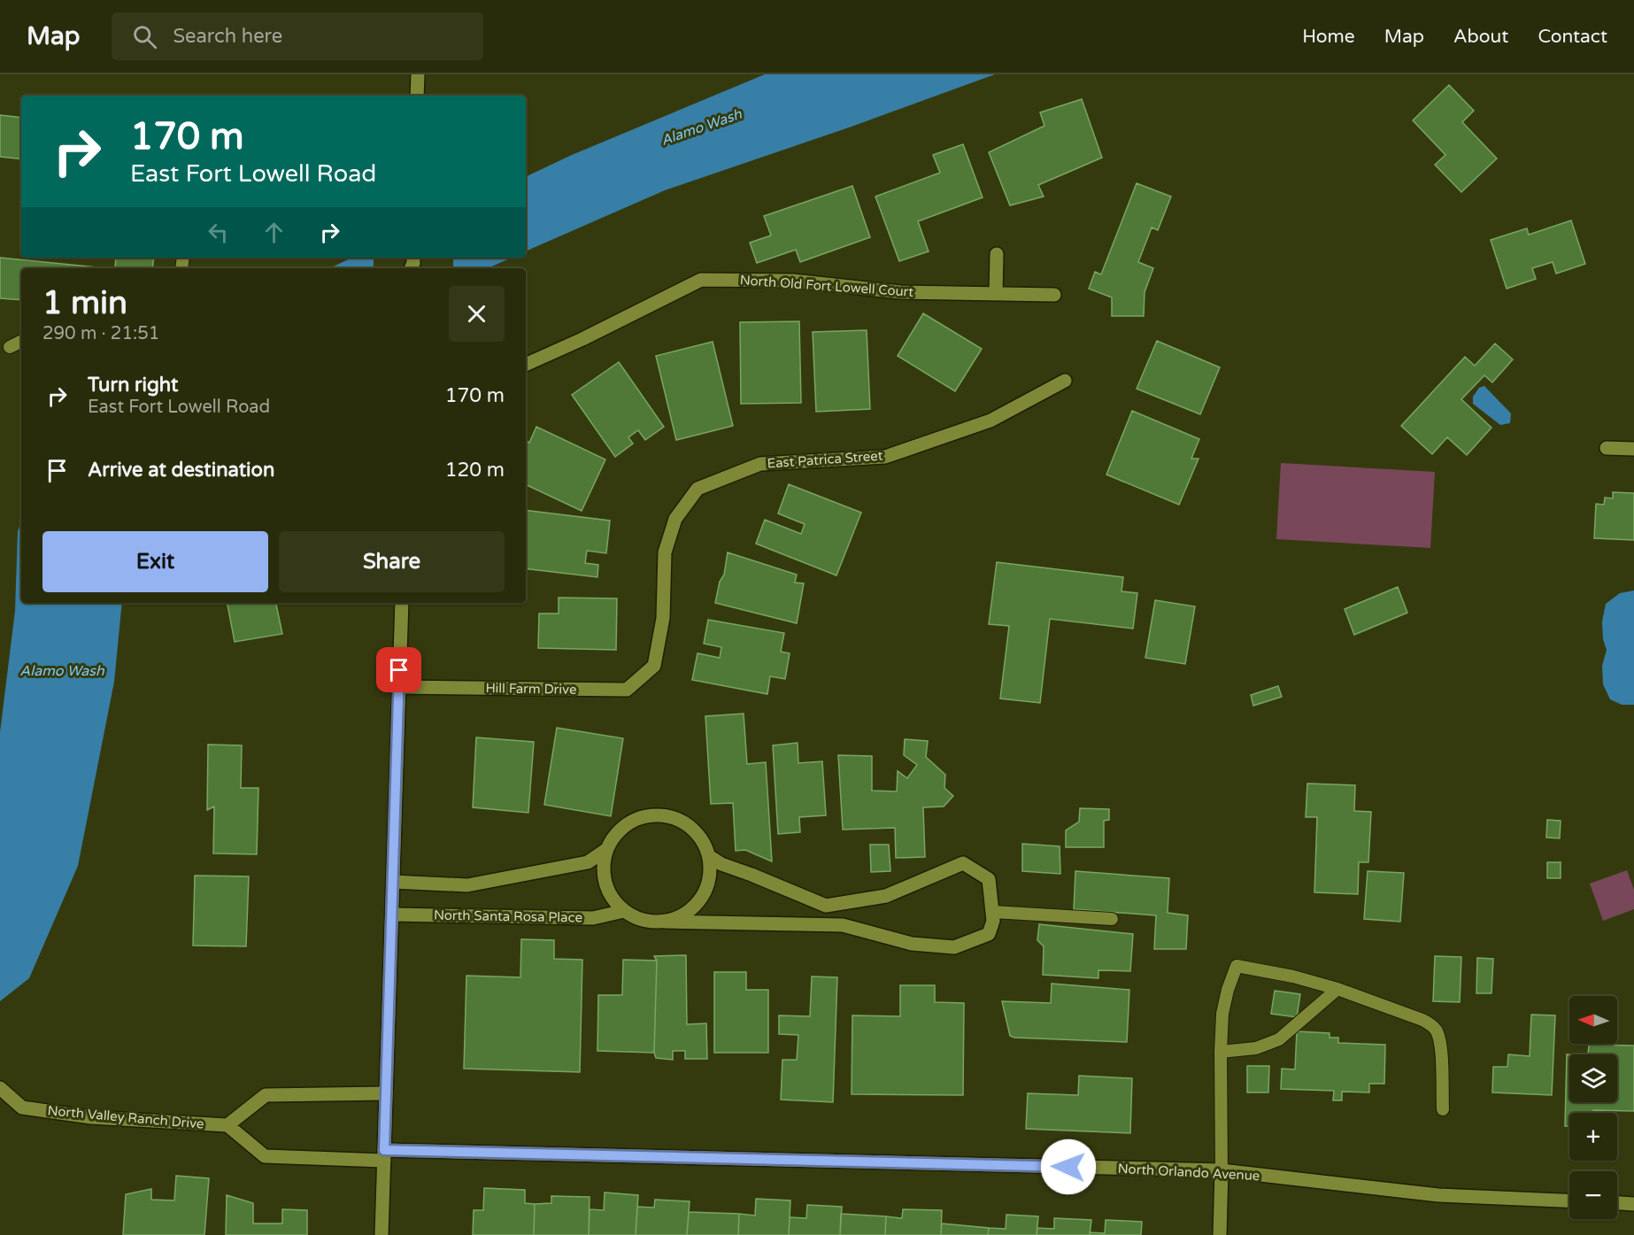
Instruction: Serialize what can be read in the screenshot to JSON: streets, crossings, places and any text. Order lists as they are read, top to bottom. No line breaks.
{"streets":{"street":["North Old Fort Lowell Court","East Patrica Street","Hill Farm Drive","North Santa Rosa Place","North Valley Ranch Drive","North Orlando Avenue"]},"crossings":[["East Patrica Street","Hill Farm Drive"]],"water":["Alamo Wash"],"north":"left","page":{"header":"Map","search":"Search here","nav":["Home","Map","About","Contact"],"turn":["170 m","East Fort Lowell Road"],"heading":["1 min","290 m · 21:51"],"list":[{"name":"Turn right","note":"East Fort Lowell Road","value":"170 m"},{"name":"Arrive at destination","value":"120 m"}],"buttons":["Exit","Share"],"map_buttons":["+","−"]}}
